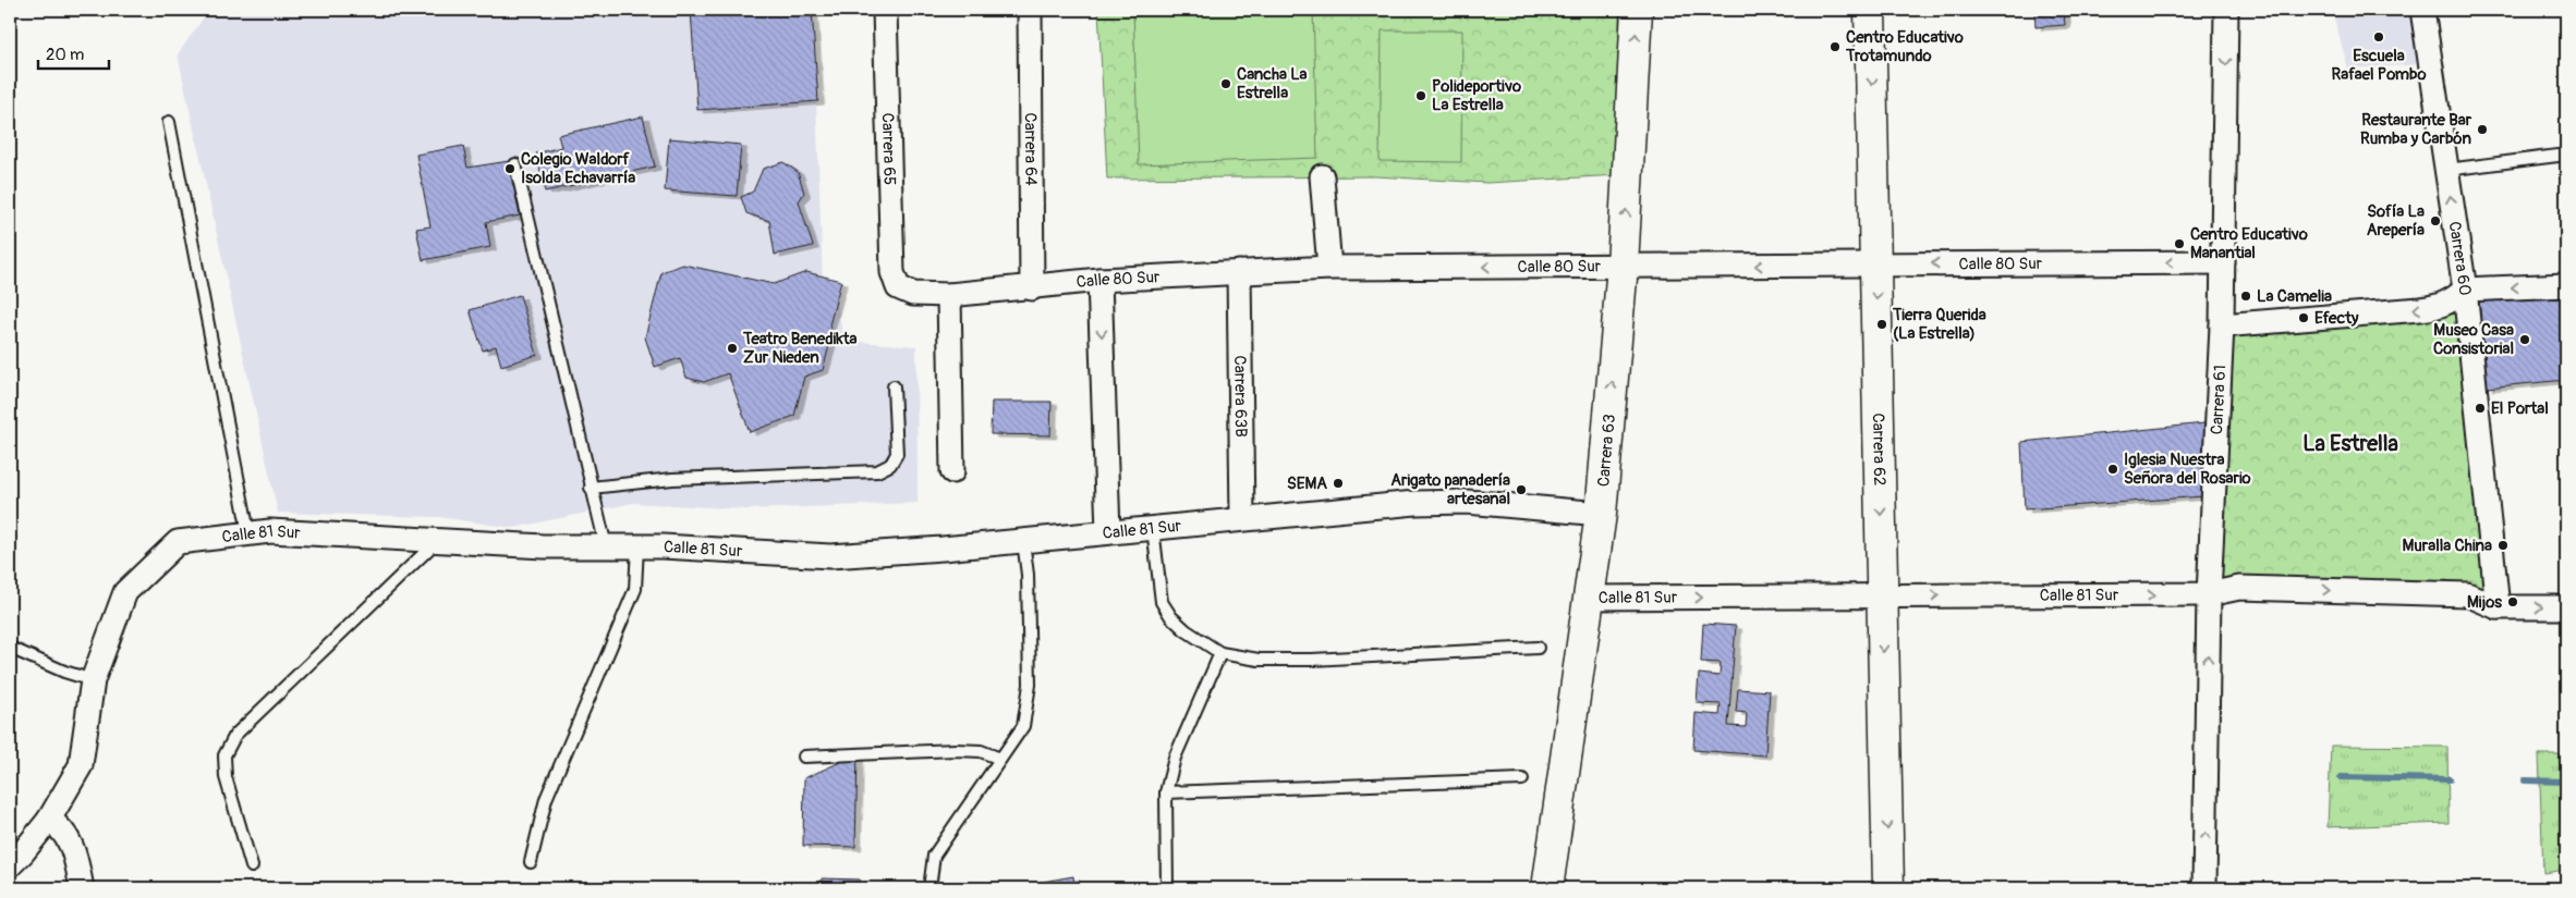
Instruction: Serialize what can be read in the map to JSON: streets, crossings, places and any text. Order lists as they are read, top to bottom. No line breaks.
{"streets":{"street":["Carrera 65","Carrera 64","Carrera 60","Calle 80 Sur","Carrera 63B","Carrera 61","Carrera 62","Carrera 63","Calle 81 Sur"]},"crossings":[["Carrera 65","Calle 80 Sur"],["Carrera 64","Calle 80 Sur"],["Carrera 60","Calle 81 Sur"],["Calle 80 Sur","Carrera 63B"],["Calle 80 Sur","Carrera 61"],["Calle 80 Sur","Carrera 62"],["Calle 80 Sur","Carrera 63"],["Carrera 63B","Calle 81 Sur"],["Carrera 61","Calle 81 Sur"],["Carrera 62","Calle 81 Sur"],["Carrera 63","Calle 81 Sur"]],"one_way":["Calle 80 Sur","Carrera 62","Carrera 63","Calle 81 Sur"],"districts":["La Estrella"],"places":["Escuela Rafael Pombo","Centro Educativo Trotamundo","Cancha La Estrella","Polideportivo La Estrella","Restaurante Bar Rumba y Carbón","Colegio Waldorf Isolda Echavarría","Sofía La Arepería","Centro Educativo Manantial","La Camelia","Efecty","Tierra Querida (La Estrella)","Museo Casa Consistorial","Teatro Benedikta Zur Nieden","El Portal","Iglesia Nuestra Señora del Rosario","SEMA","Arigato panadería artesanal","Muralla China","Mijos"],"scale_bar":"20 m"}
